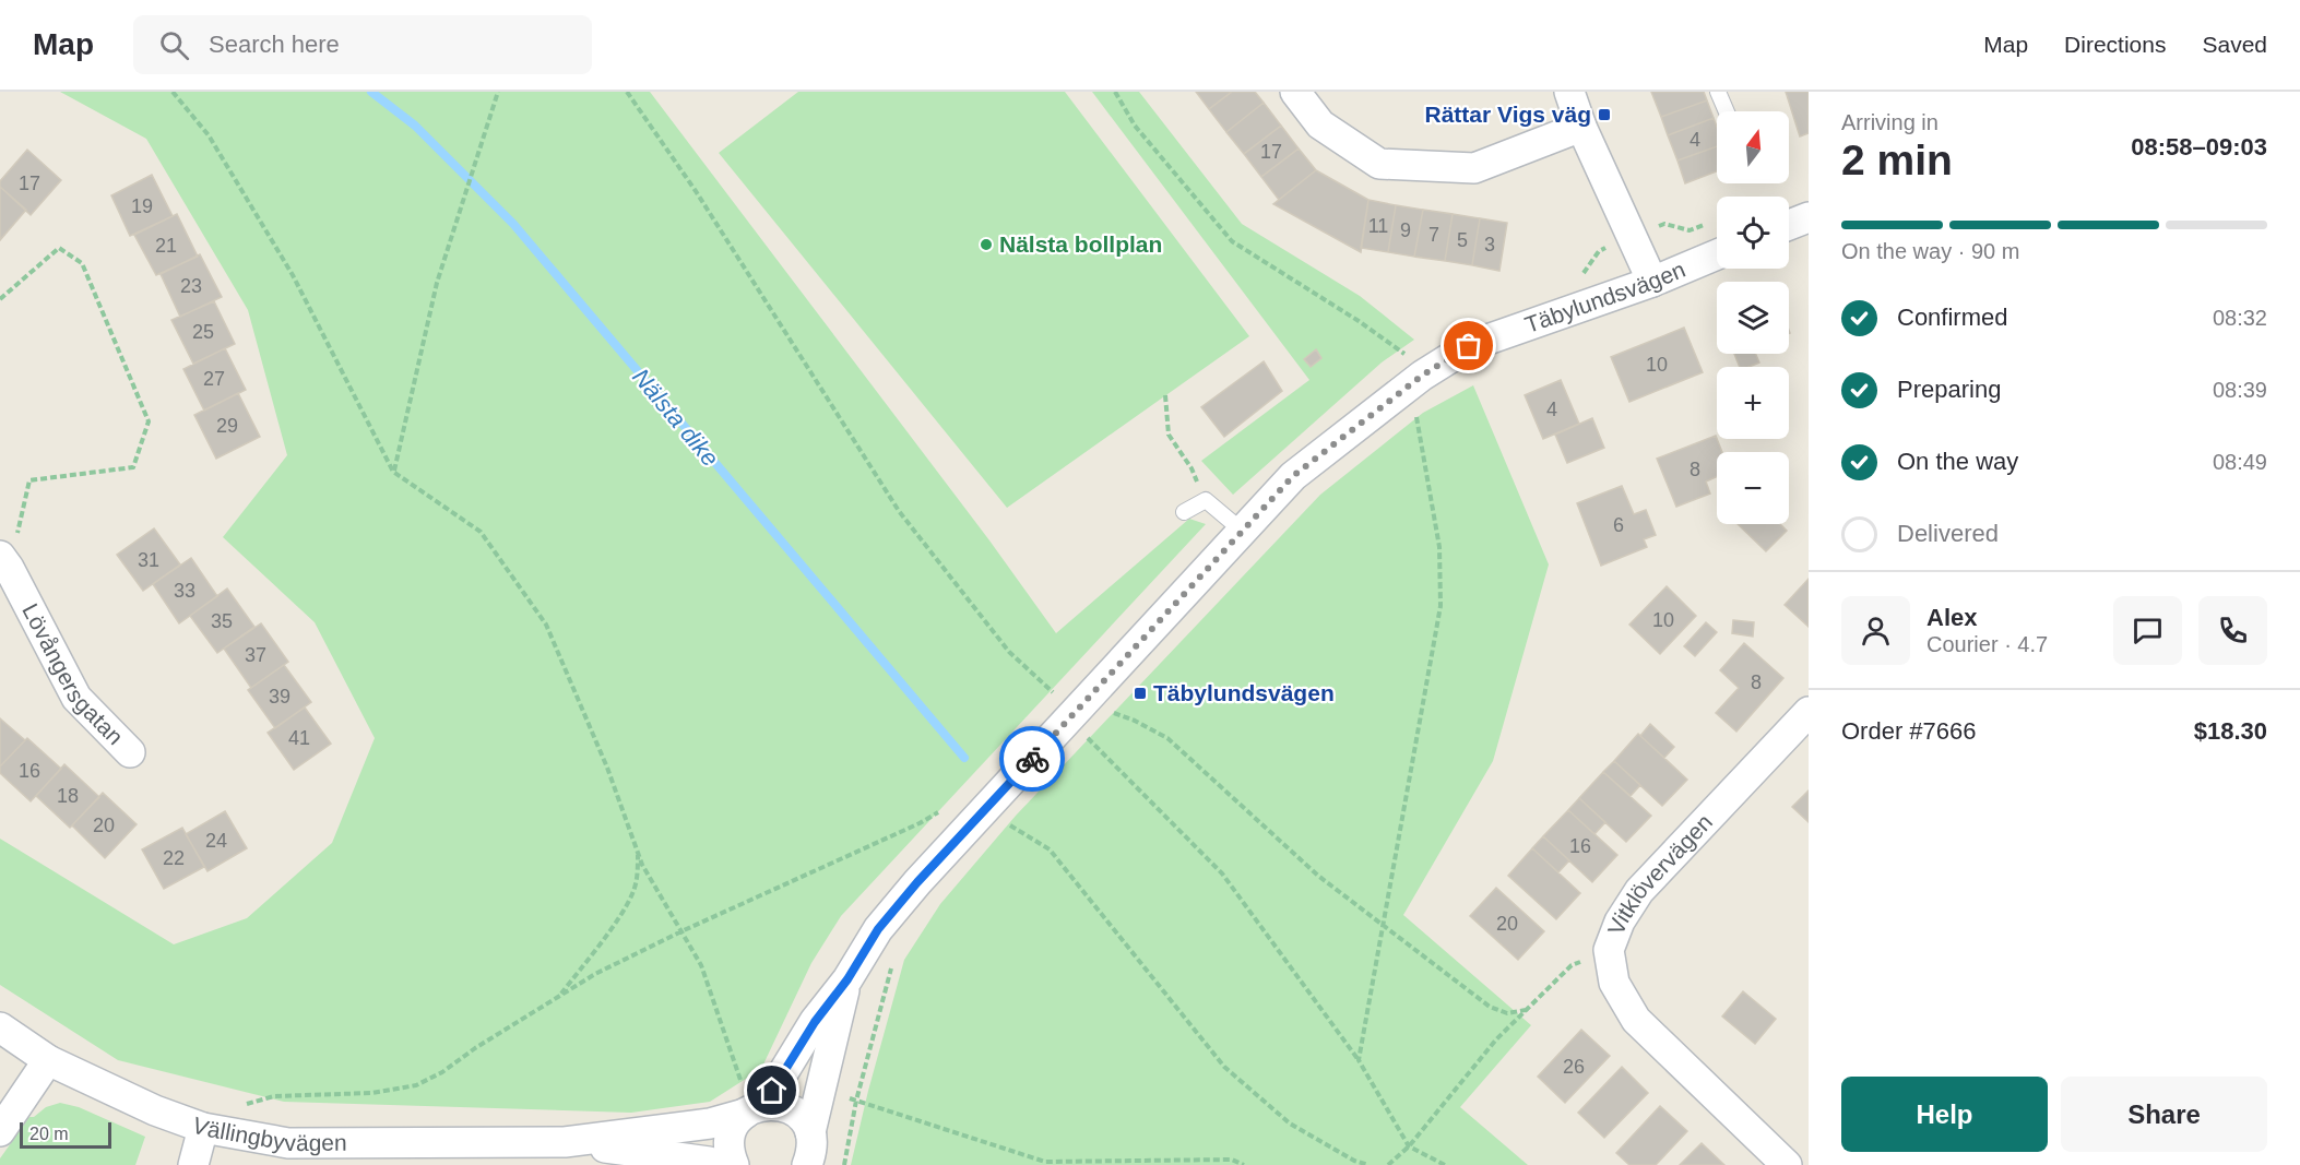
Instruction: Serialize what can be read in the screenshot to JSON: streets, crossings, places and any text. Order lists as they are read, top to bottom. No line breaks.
{"streets":{"street":["Täbylundsvägen","Lövångersgatan","Vitklövervägen","Vällingbyvägen"]},"crossings":[["Täbylundsvägen","Vällingbyvägen"]],"water":["Nälsta dike"],"places":{"transit":["Rättar Vigs väg","Täbylundsvägen"],"other":["Nälsta bollplan"]},"house_numbers":["4","17","17","19","11","9","7","5","3","21","23","25","10","27","4","29","8","6","31","33","10","35","37","8","39","41","16","18","20","24","16","22","20","26"],"scale_bar":"20 m","north":"top","page":{"header":"Map","search":"Search here","nav":["Map","Directions","Saved"],"heading":["2 min","Arriving in","08:58–09:03"],"panel":["Alex","Courier · 4.7","Order #7666","$18.30"],"map_buttons":["+","−"],"bar":"On the way · 90 m","list":[["Confirmed","08:32"],["Preparing","08:39"],["On the way","08:49"],"Delivered"],"buttons":["Help","Share"],"scale":"20 m"}}
